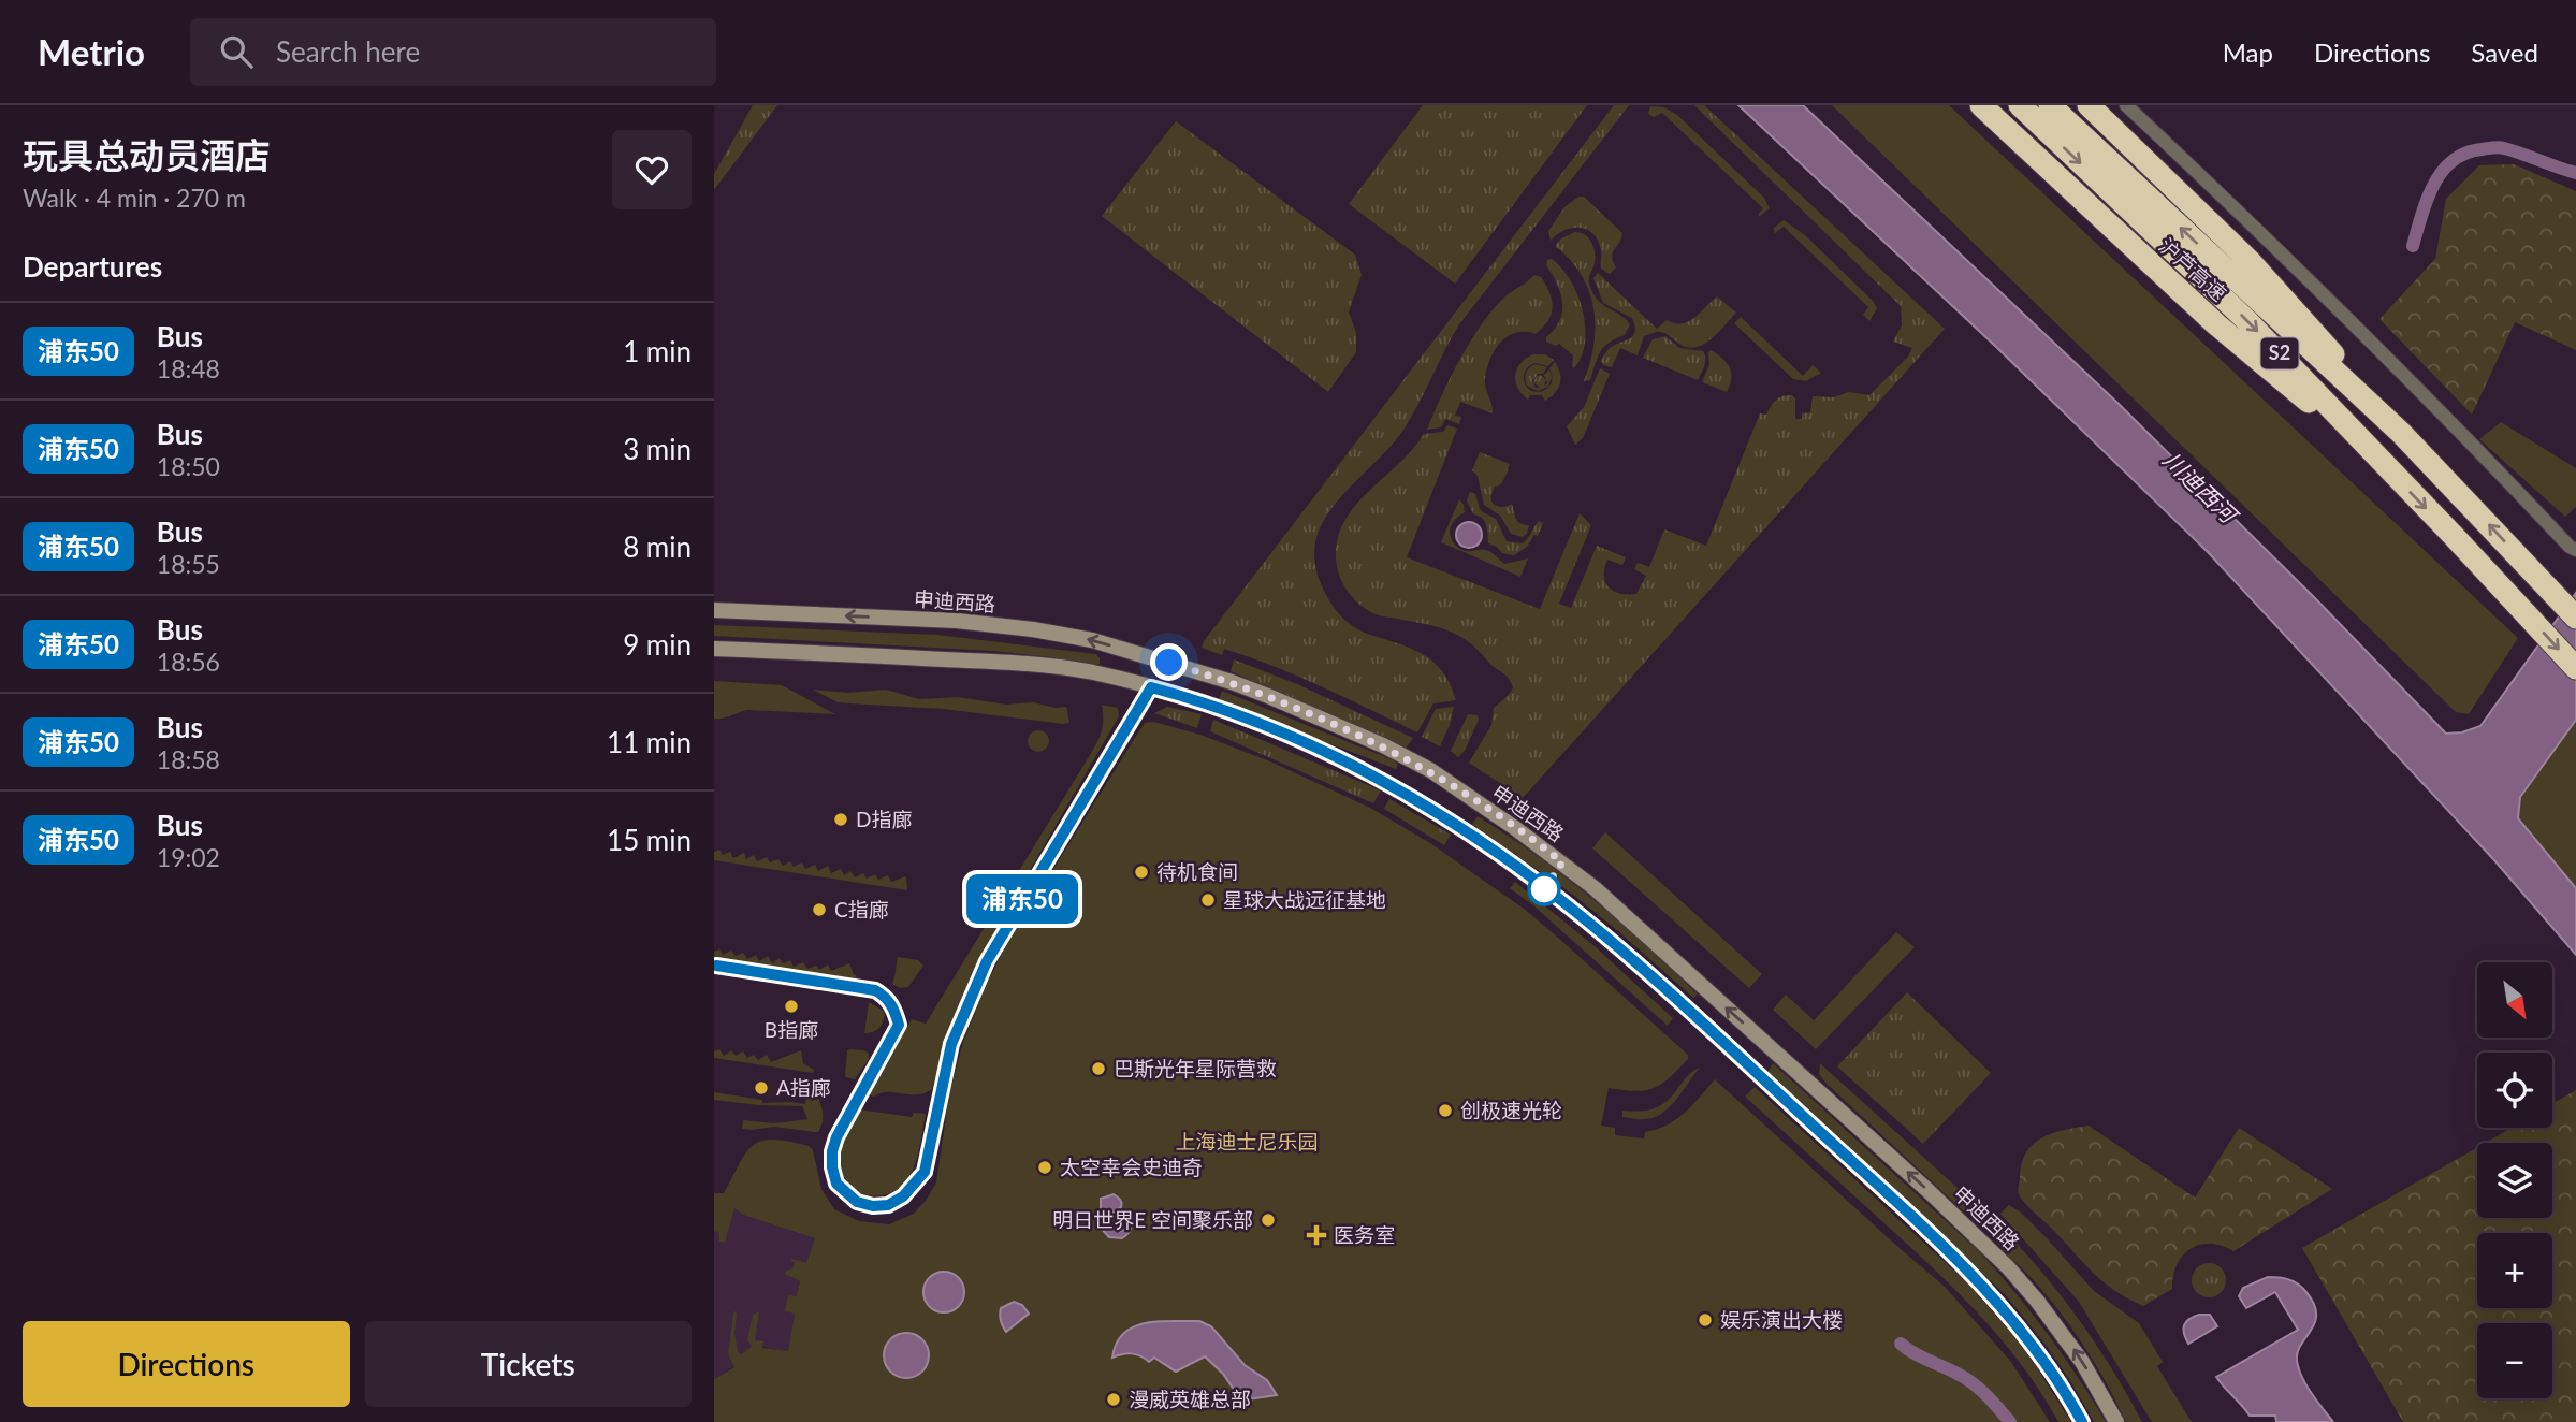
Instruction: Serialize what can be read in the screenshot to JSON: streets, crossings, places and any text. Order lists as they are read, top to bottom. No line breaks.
{"streets":{"highway":["沪芦高速","S2"],"street":["申迪西路"]},"water":["川迪西河"],"parks":["上海迪士尼乐园"],"places":{"other":["D指廊","待机食间","星球大战远征基地","C指廊","B指廊","巴斯光年星际营救","A指廊","创极速光轮","太空幸会史迪奇","明日世界E 空间聚乐部","娱乐演出大楼","漫威英雄总部"],"health":["医务室"]},"lines":["bus line 浦东50"],"north":"bottom right","page":{"header":"Metrio","search":"Search here","nav":["Map","Directions","Saved"],"heading":[["玩具总动员酒店","Walk · 4 min · 270 m"],"Departures"],"on_map":"浦东50","list":[{"mark":"浦东50","name":"Bus","note":"18:48","value":"1 min"},{"mark":"浦东50","name":"Bus","note":"18:50","value":"3 min"},{"mark":"浦东50","name":"Bus","note":"18:55","value":"8 min"},{"mark":"浦东50","name":"Bus","note":"18:56","value":"9 min"},{"mark":"浦东50","name":"Bus","note":"18:58","value":"11 min"},{"mark":"浦东50","name":"Bus","note":"19:02","value":"15 min"}],"map_buttons":["+","−"],"buttons":["Directions","Tickets"]}}
